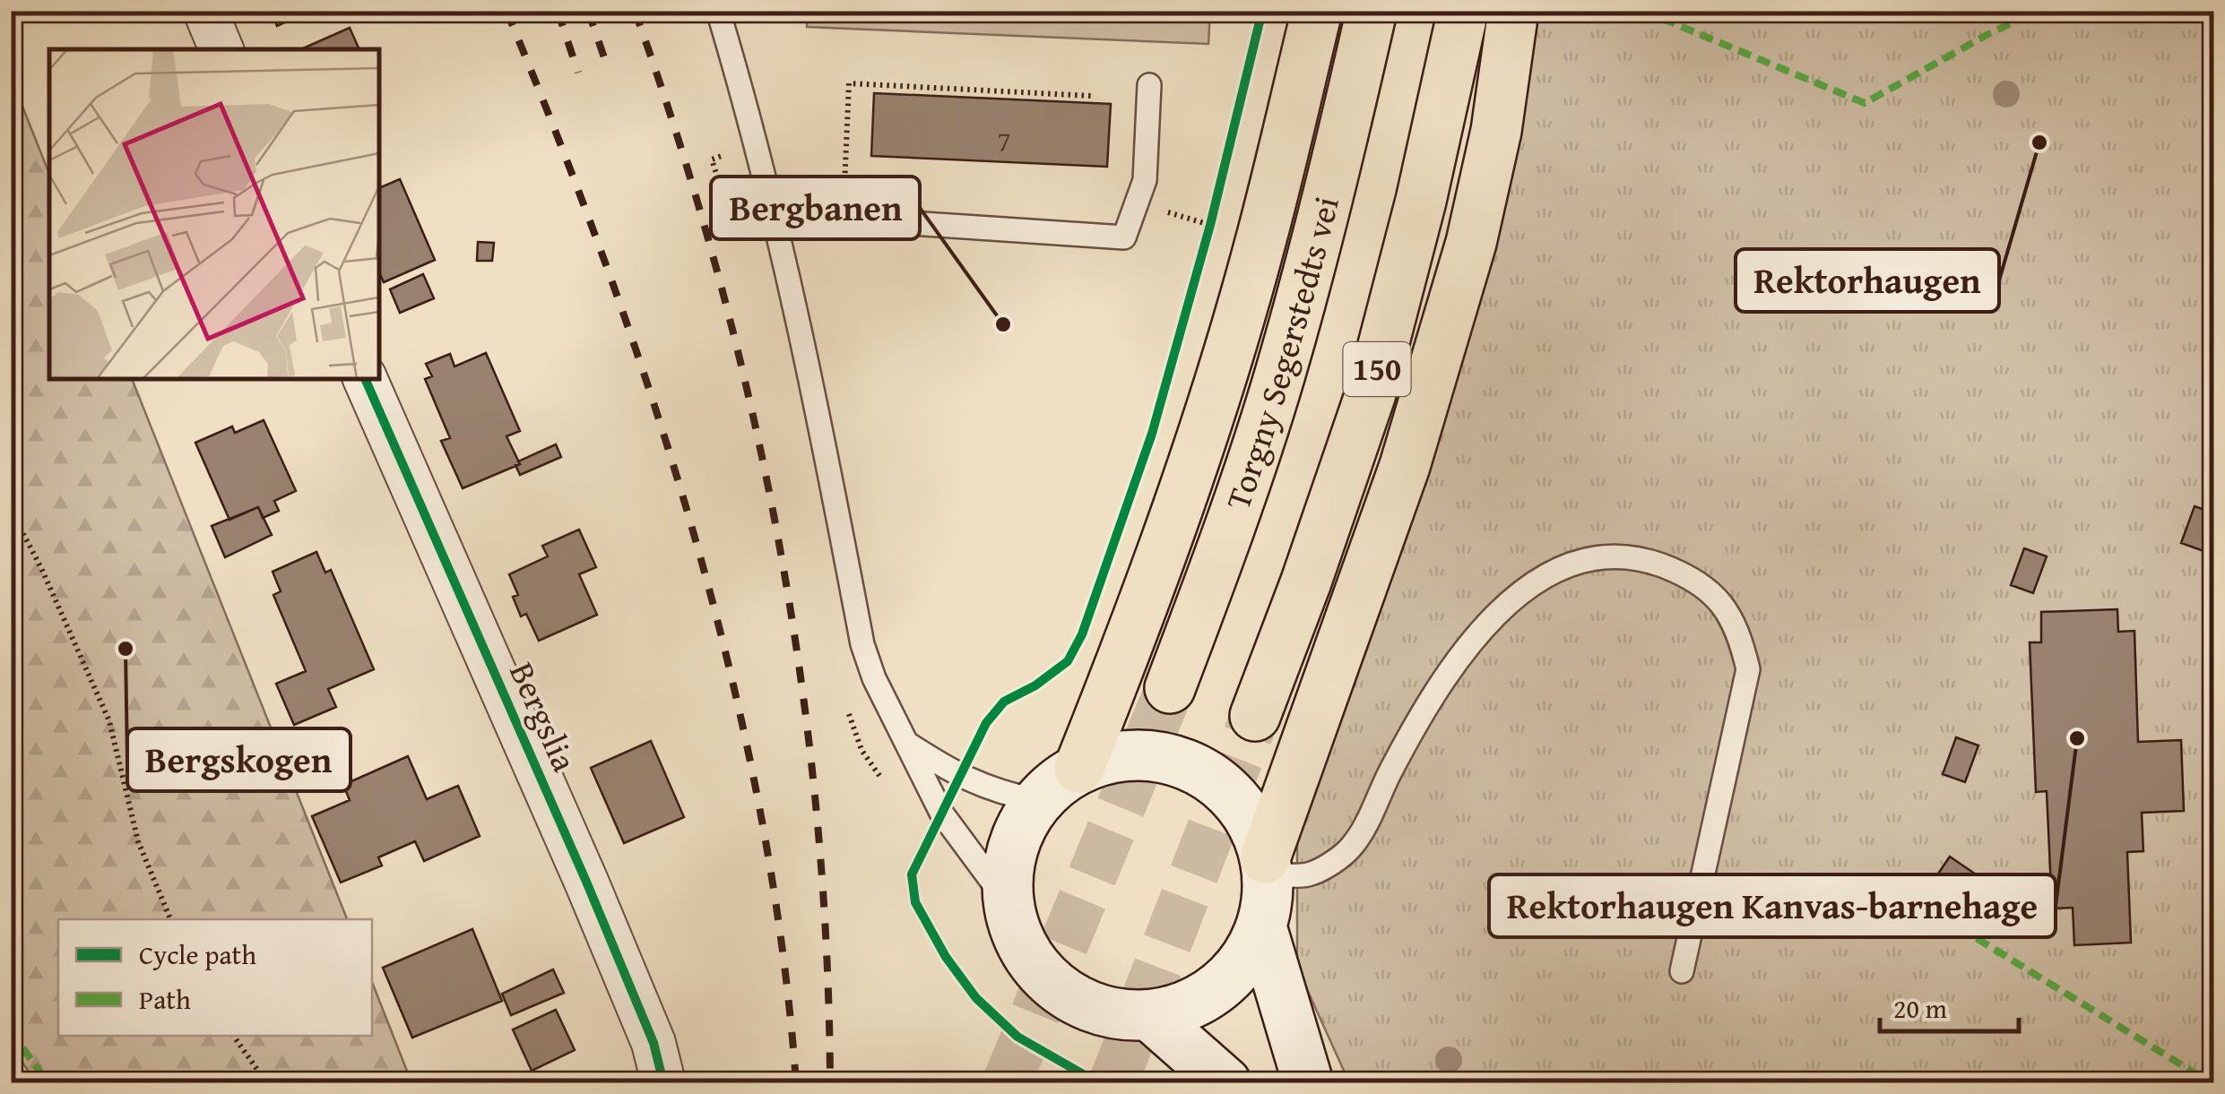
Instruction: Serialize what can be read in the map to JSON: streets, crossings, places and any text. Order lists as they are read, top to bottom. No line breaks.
{"streets":{"highway":["Torgny Segerstedts vei","150"],"street":["Bergslia"]},"places":["Rektorhaugen","Bergbanen","Bergskogen","Rektorhaugen Kanvas-barnehage"],"house_numbers":["7"],"legend":["Cycle path","Path"],"scale_bar":"20 m"}
